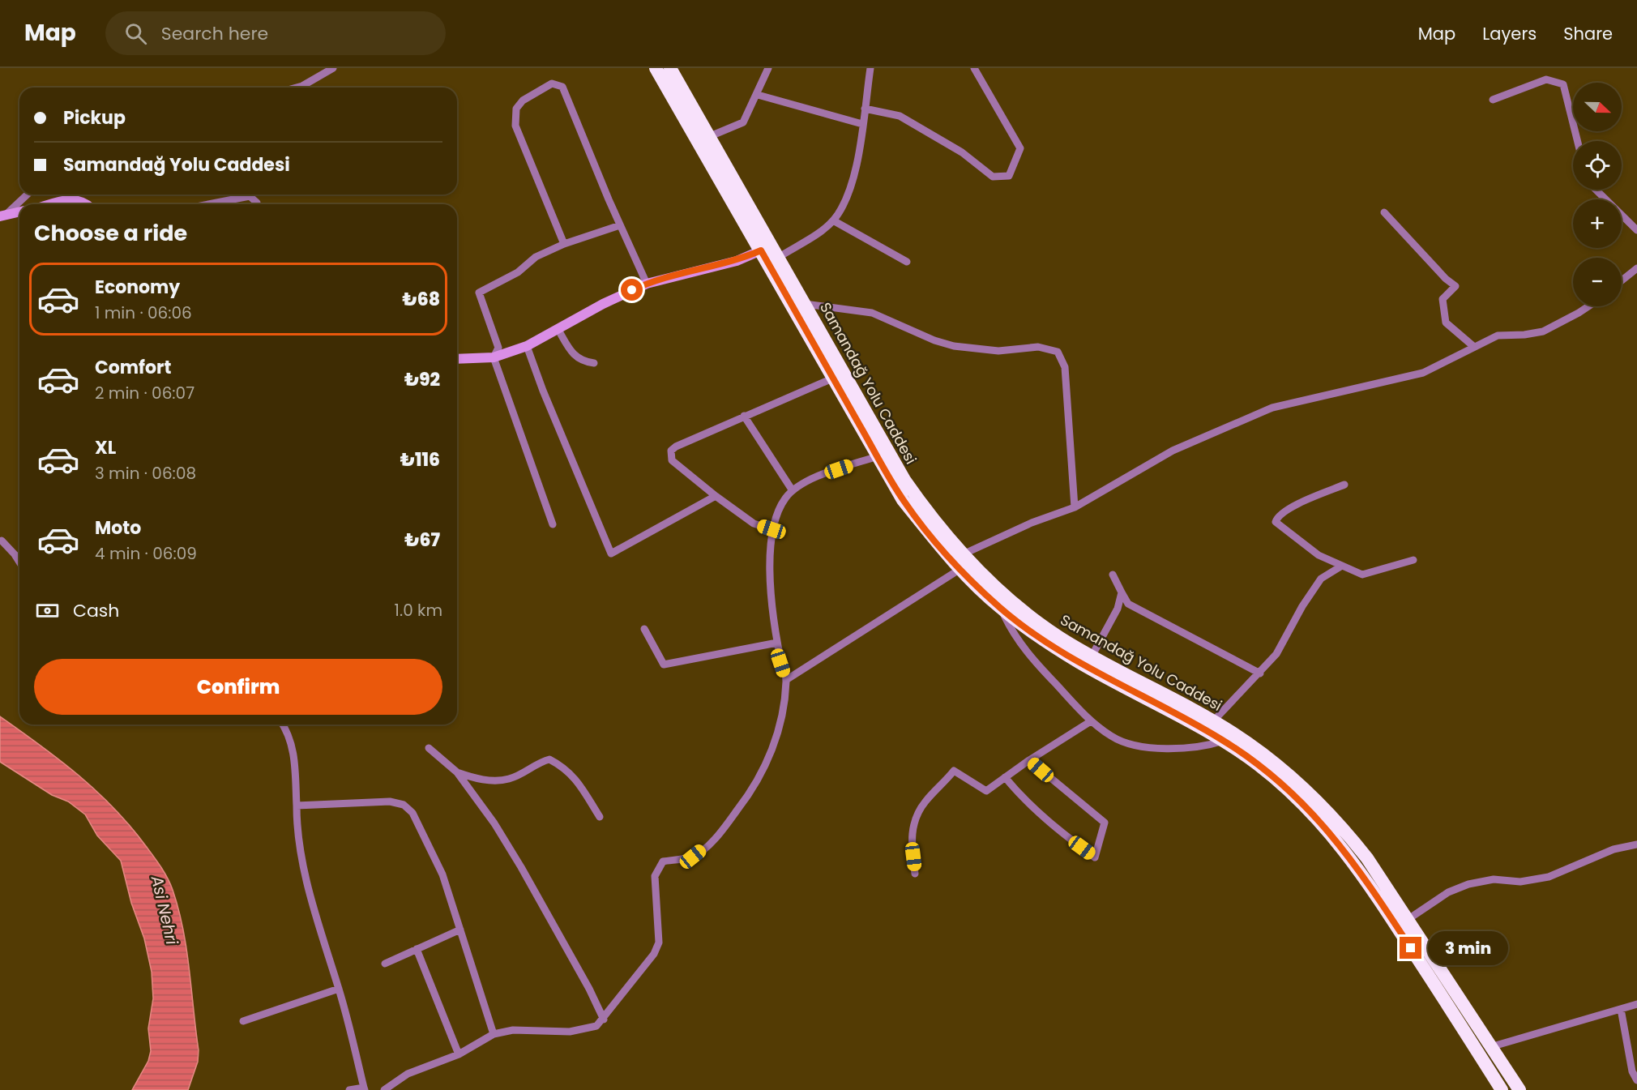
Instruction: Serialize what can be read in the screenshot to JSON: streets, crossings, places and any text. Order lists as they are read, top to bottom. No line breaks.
{"streets":{"highway":["Samandağ Yolu Caddesi"]},"water":["Asi Nehri"],"north":"right","page":{"header":"Map","search":"Search here","nav":["Map","Layers","Share"],"map_buttons":["+","−"],"banner":["Pickup","Samandağ Yolu Caddesi"],"heading":"Choose a ride","list":[{"name":"Economy","note":"1 min · 06:06","value":"₺68"},{"name":"Comfort","note":"2 min · 06:07","value":"₺92"},{"name":"XL","note":"3 min · 06:08","value":"₺116"},{"name":"Moto","note":"4 min · 06:09","value":"₺67"}],"pay":["Cash","1.0 km"],"buttons":"Confirm","bubble":"3 min"}}
